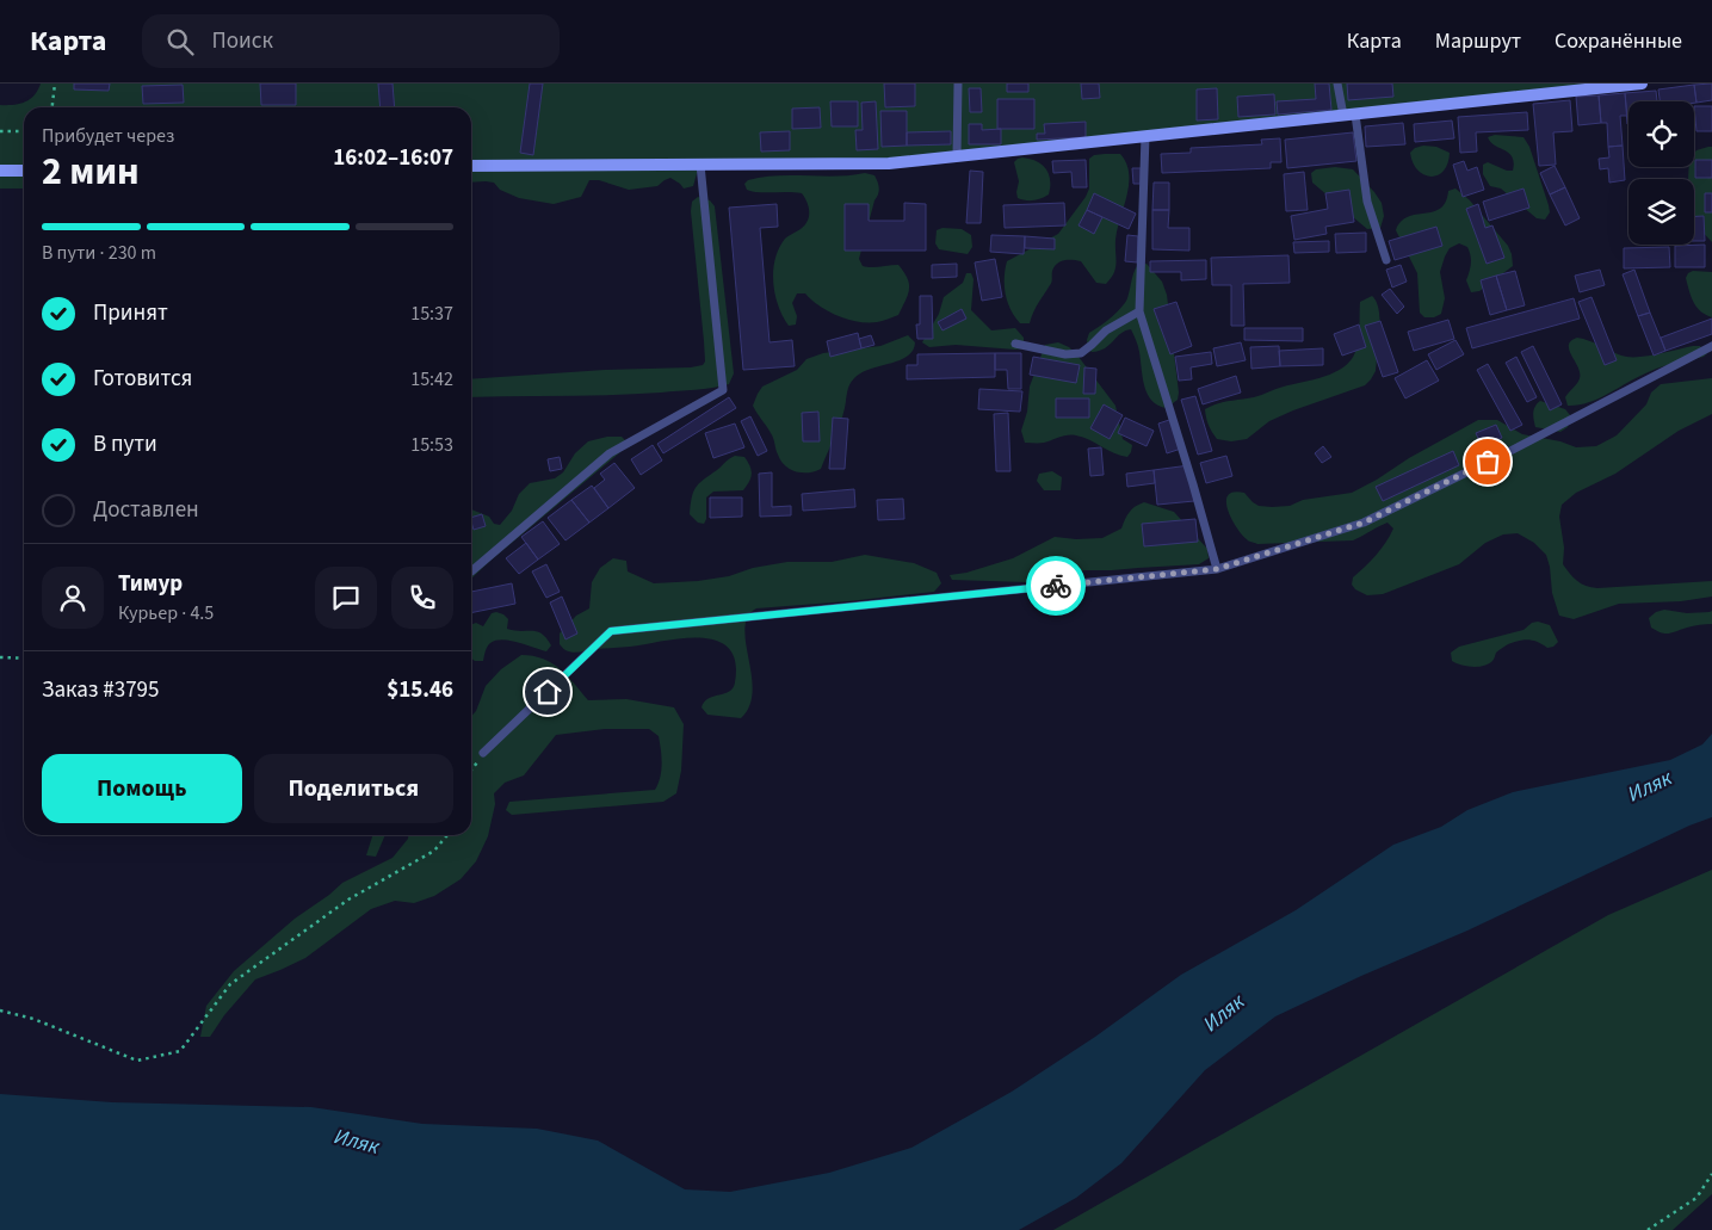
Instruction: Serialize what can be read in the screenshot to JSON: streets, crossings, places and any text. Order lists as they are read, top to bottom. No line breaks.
{"water":["Иляк"],"page":{"header":"Карта","search":"Поиск","nav":["Карта","Маршрут","Сохранённые"],"heading":["2 мин","Прибудет через","16:02–16:07"],"panel":["Тимур","Курьер · 4.5","Заказ #3795","$15.46"],"bar":"В пути · 230 m","list":[["Принят","15:37"],["Готовится","15:42"],["В пути","15:53"],"Доставлен"],"buttons":["Помощь","Поделиться"]}}
